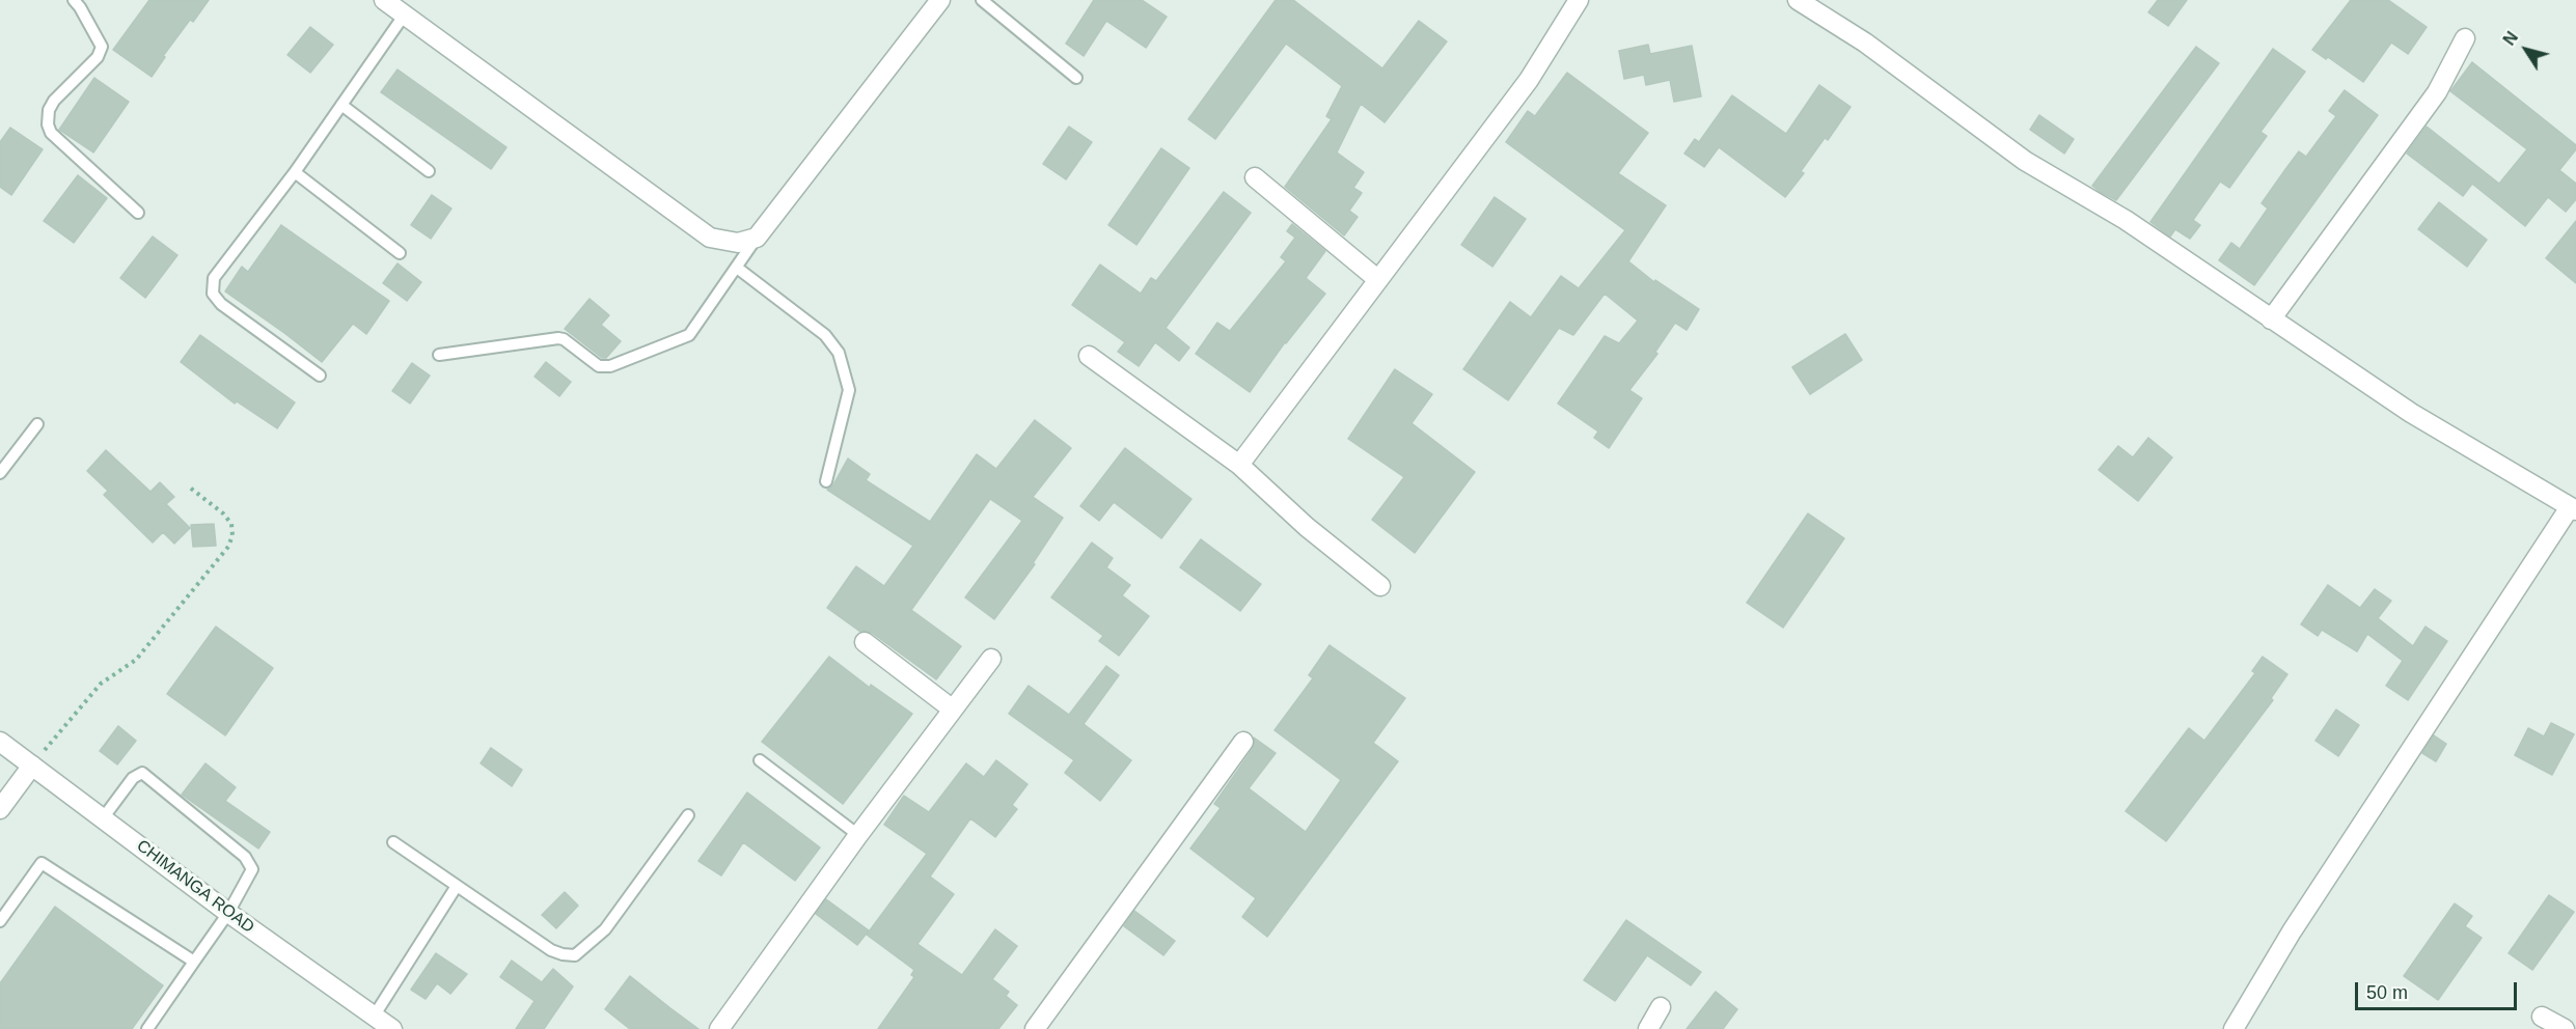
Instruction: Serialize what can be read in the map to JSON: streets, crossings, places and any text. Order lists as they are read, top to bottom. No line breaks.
{"streets":{"street":["CHIMANGA ROAD"]},"scale_bar":"50 m","north":"top left"}
